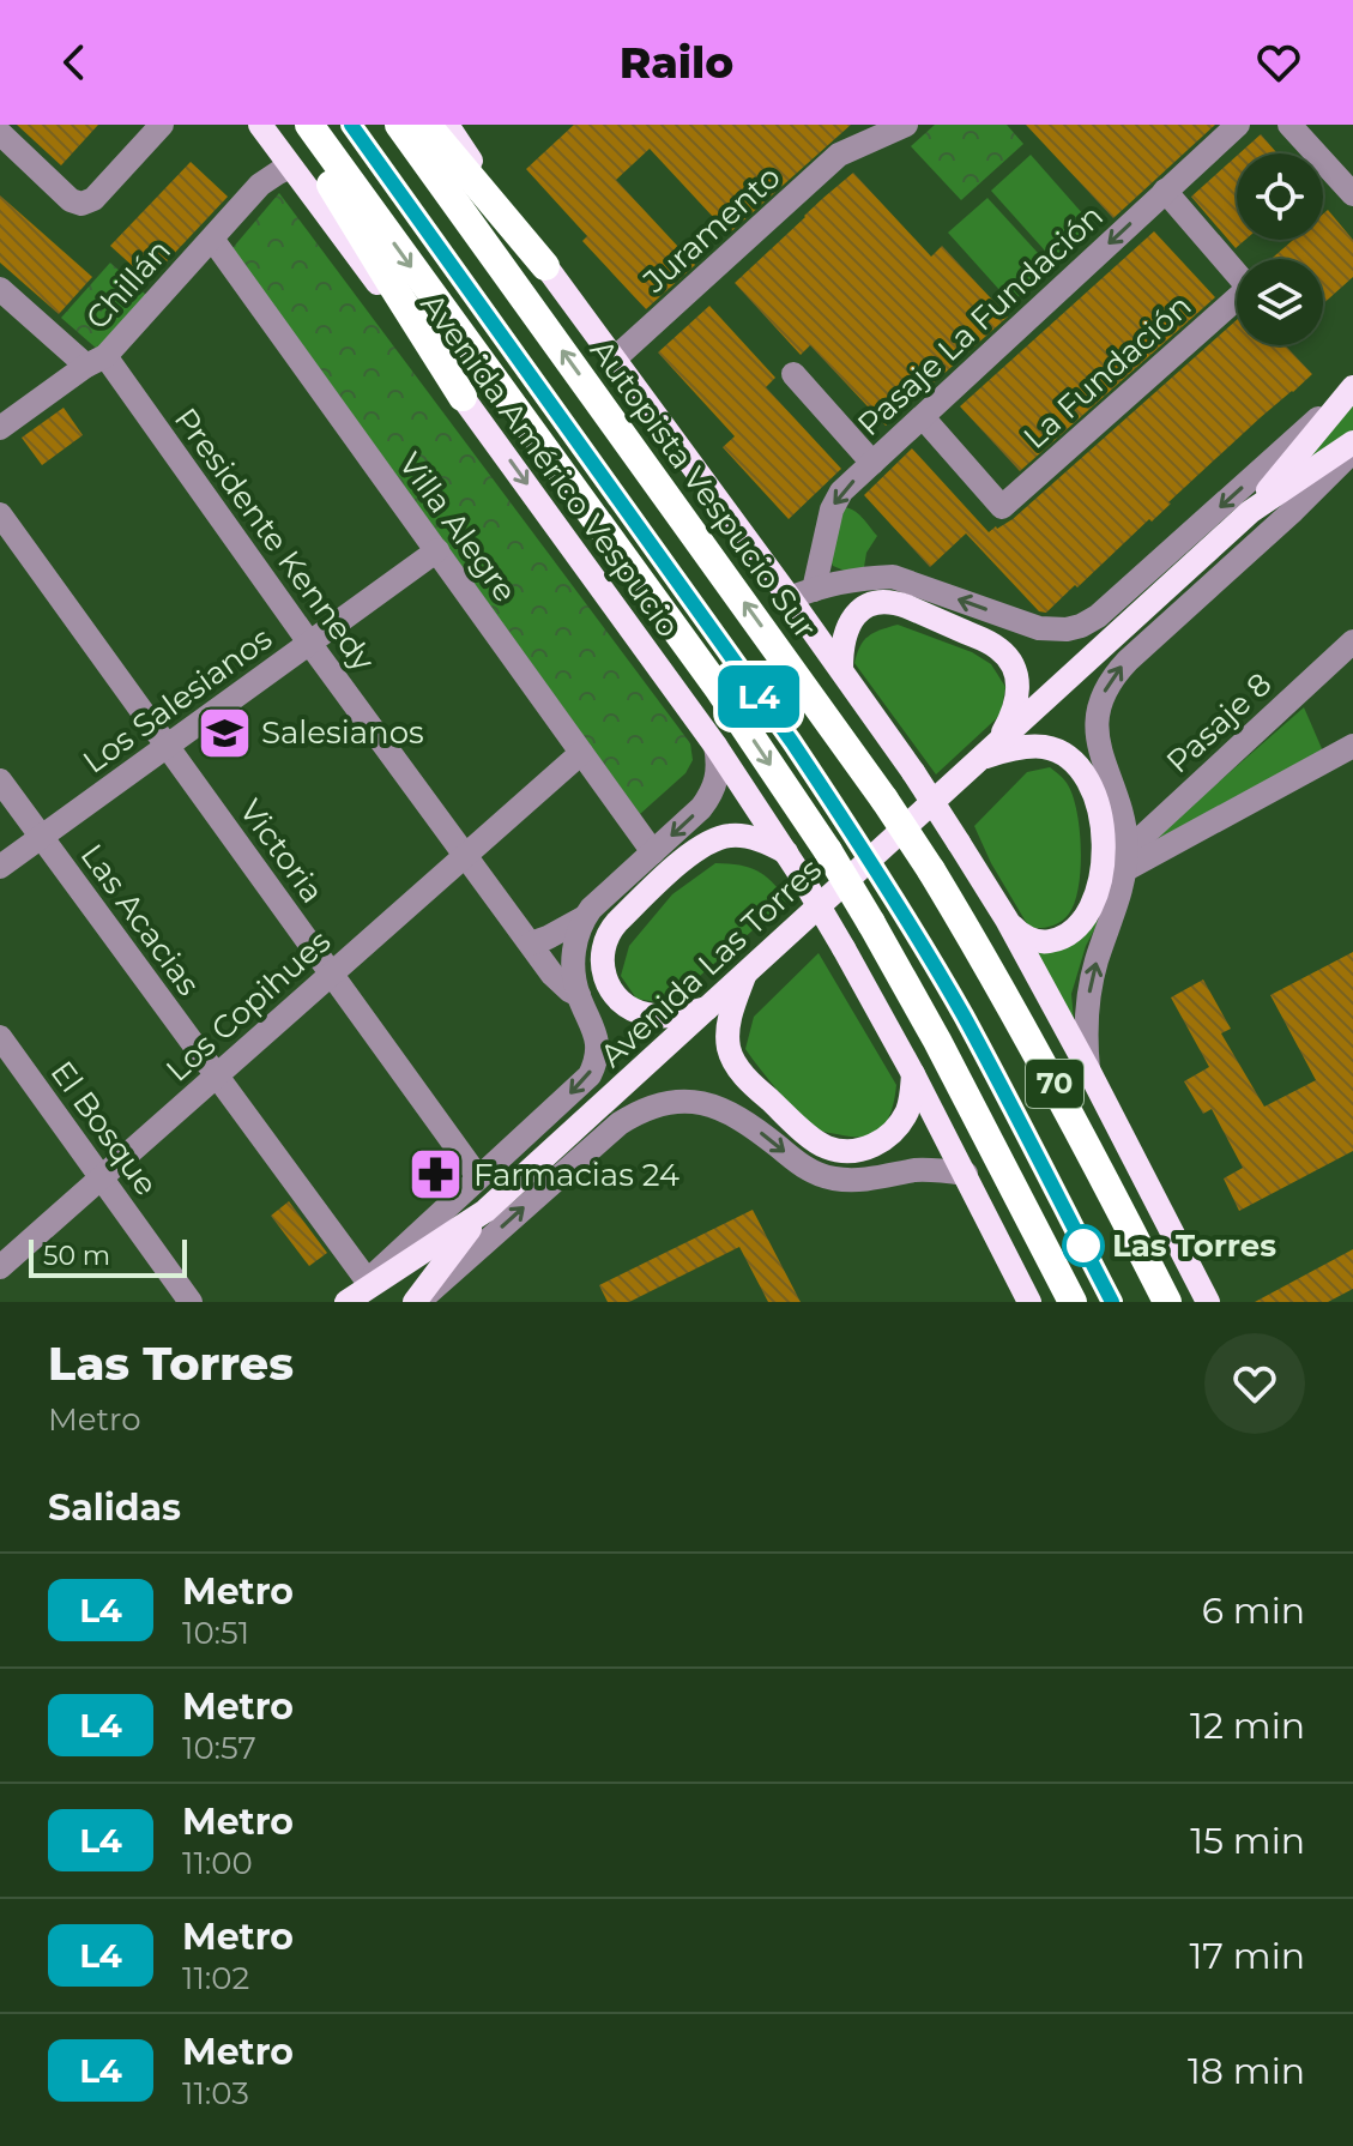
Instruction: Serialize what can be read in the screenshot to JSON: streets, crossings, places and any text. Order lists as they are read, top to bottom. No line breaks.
{"streets":{"highway":["Autopista Vespucio Sur","70"],"main road":["Avenida Américo Vespucio","Avenida Las Torres"],"street":["Juramento","Chillán","Pasaje La Fundación","La Fundación","Villa Alegre","Presidente Kennedy","Los Salesianos","Pasaje 8","Victoria","Las Acacias","Los Copihues","El Bosque"]},"crossings":[["Chillán","Avenida Américo Vespucio"],["Chillán","Villa Alegre"],["Chillán","Presidente Kennedy"],["Pasaje La Fundación","La Fundación"],["Avenida Américo Vespucio","Avenida Las Torres"],["Villa Alegre","Los Salesianos"],["Villa Alegre","Los Copihues"],["Presidente Kennedy","Los Salesianos"],["Presidente Kennedy","Avenida Las Torres"],["Presidente Kennedy","Los Copihues"],["Los Salesianos","Victoria"],["Los Salesianos","Las Acacias"],["Victoria","Avenida Las Torres"],["Victoria","Los Copihues"],["Las Acacias","Avenida Las Torres"],["Las Acacias","Los Copihues"],["Los Copihues","El Bosque"]],"one_way":["Pasaje La Fundación"],"places":{"school or university":["Salesianos"],"pharmacy":["Farmacias 24"],"other":["Las Torres"]},"lines":["metro line L4"],"scale_bar":"50 m","page":{"header":"Railo","on_map":"L4","scale":"50 m","heading":[["Las Torres","Metro"],"Salidas"],"list":[{"mark":"L4","name":"Metro","note":"10:51","value":"6 min"},{"mark":"L4","name":"Metro","note":"10:57","value":"12 min"},{"mark":"L4","name":"Metro","note":"11:00","value":"15 min"},{"mark":"L4","name":"Metro","note":"11:02","value":"17 min"},{"mark":"L4","name":"Metro","note":"11:03","value":"18 min"}]}}
